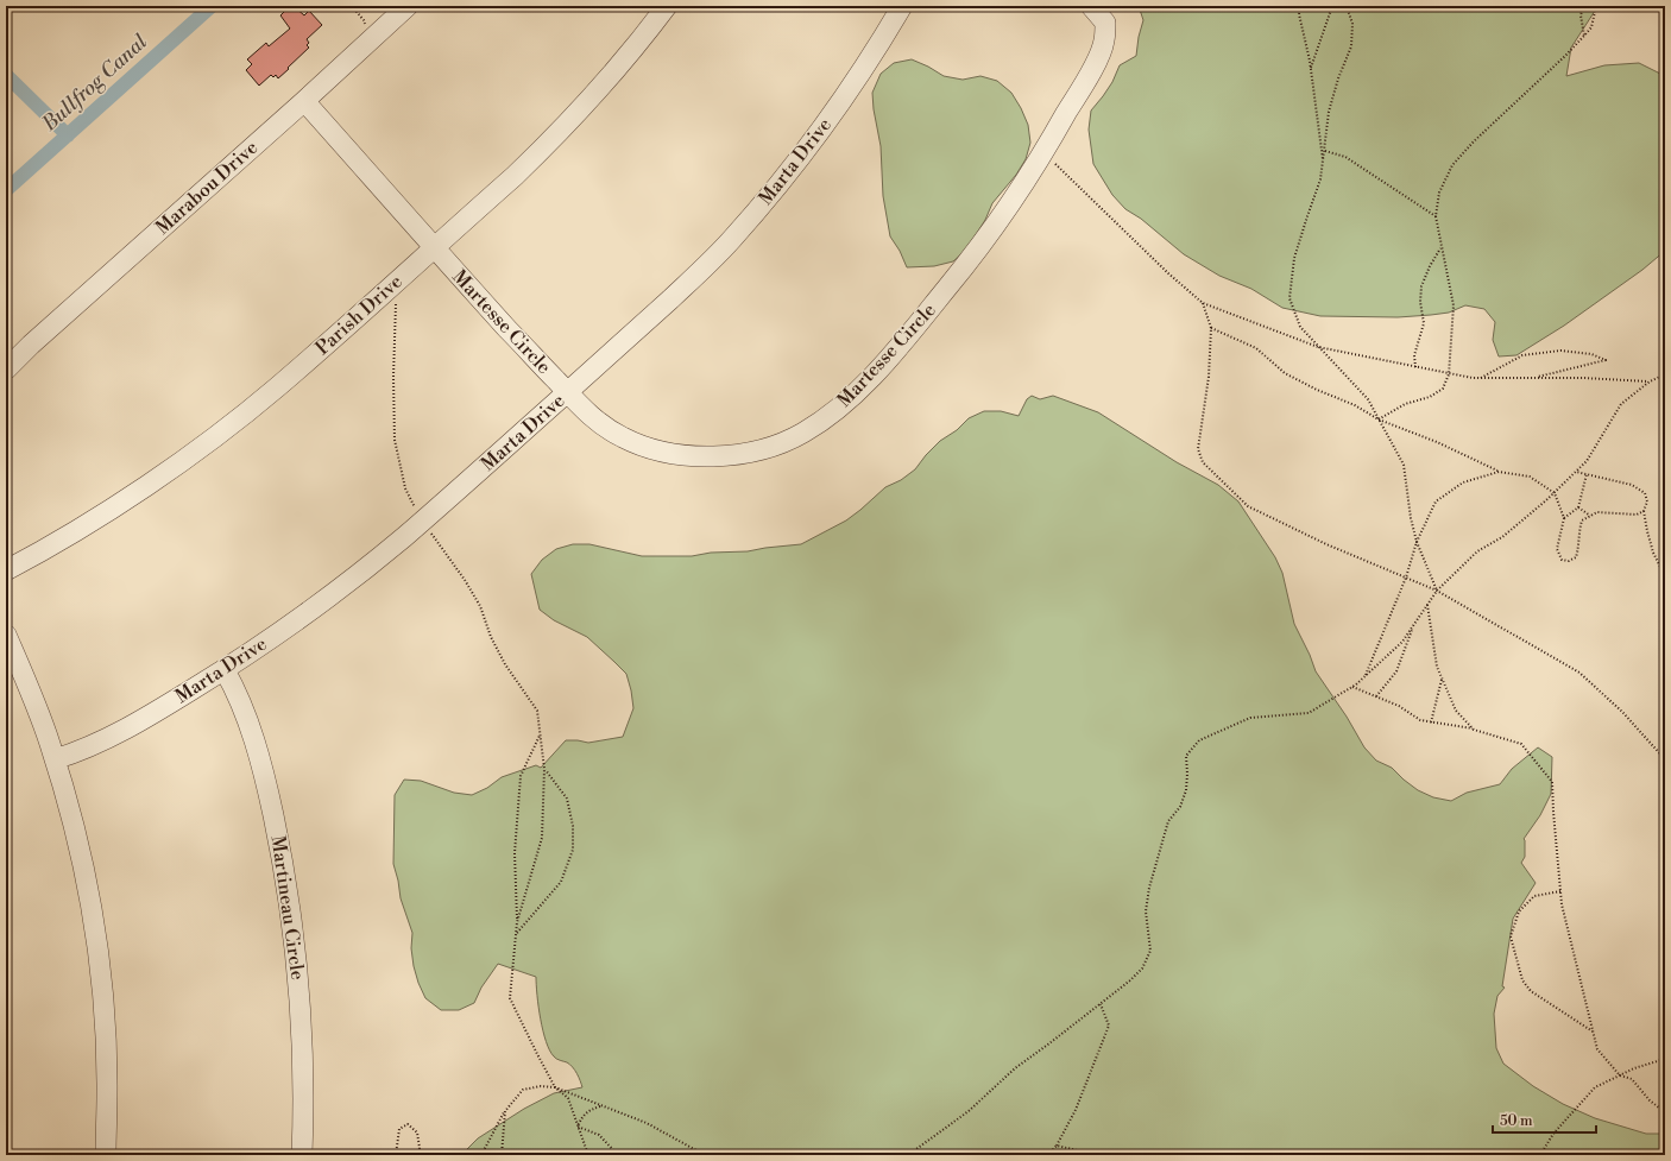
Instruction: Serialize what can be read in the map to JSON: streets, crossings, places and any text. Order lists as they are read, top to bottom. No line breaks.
{"streets":{"street":["Marta Drive","Marabou Drive","Parish Drive","Martesse Circle","Martineau Circle"]},"crossings":[["Marta Drive","Martesse Circle"],["Marta Drive","Martineau Circle"],["Marabou Drive","Martesse Circle"],["Parish Drive","Martesse Circle"]],"water":["Bullfrog Canal"],"scale_bar":"50 m"}
